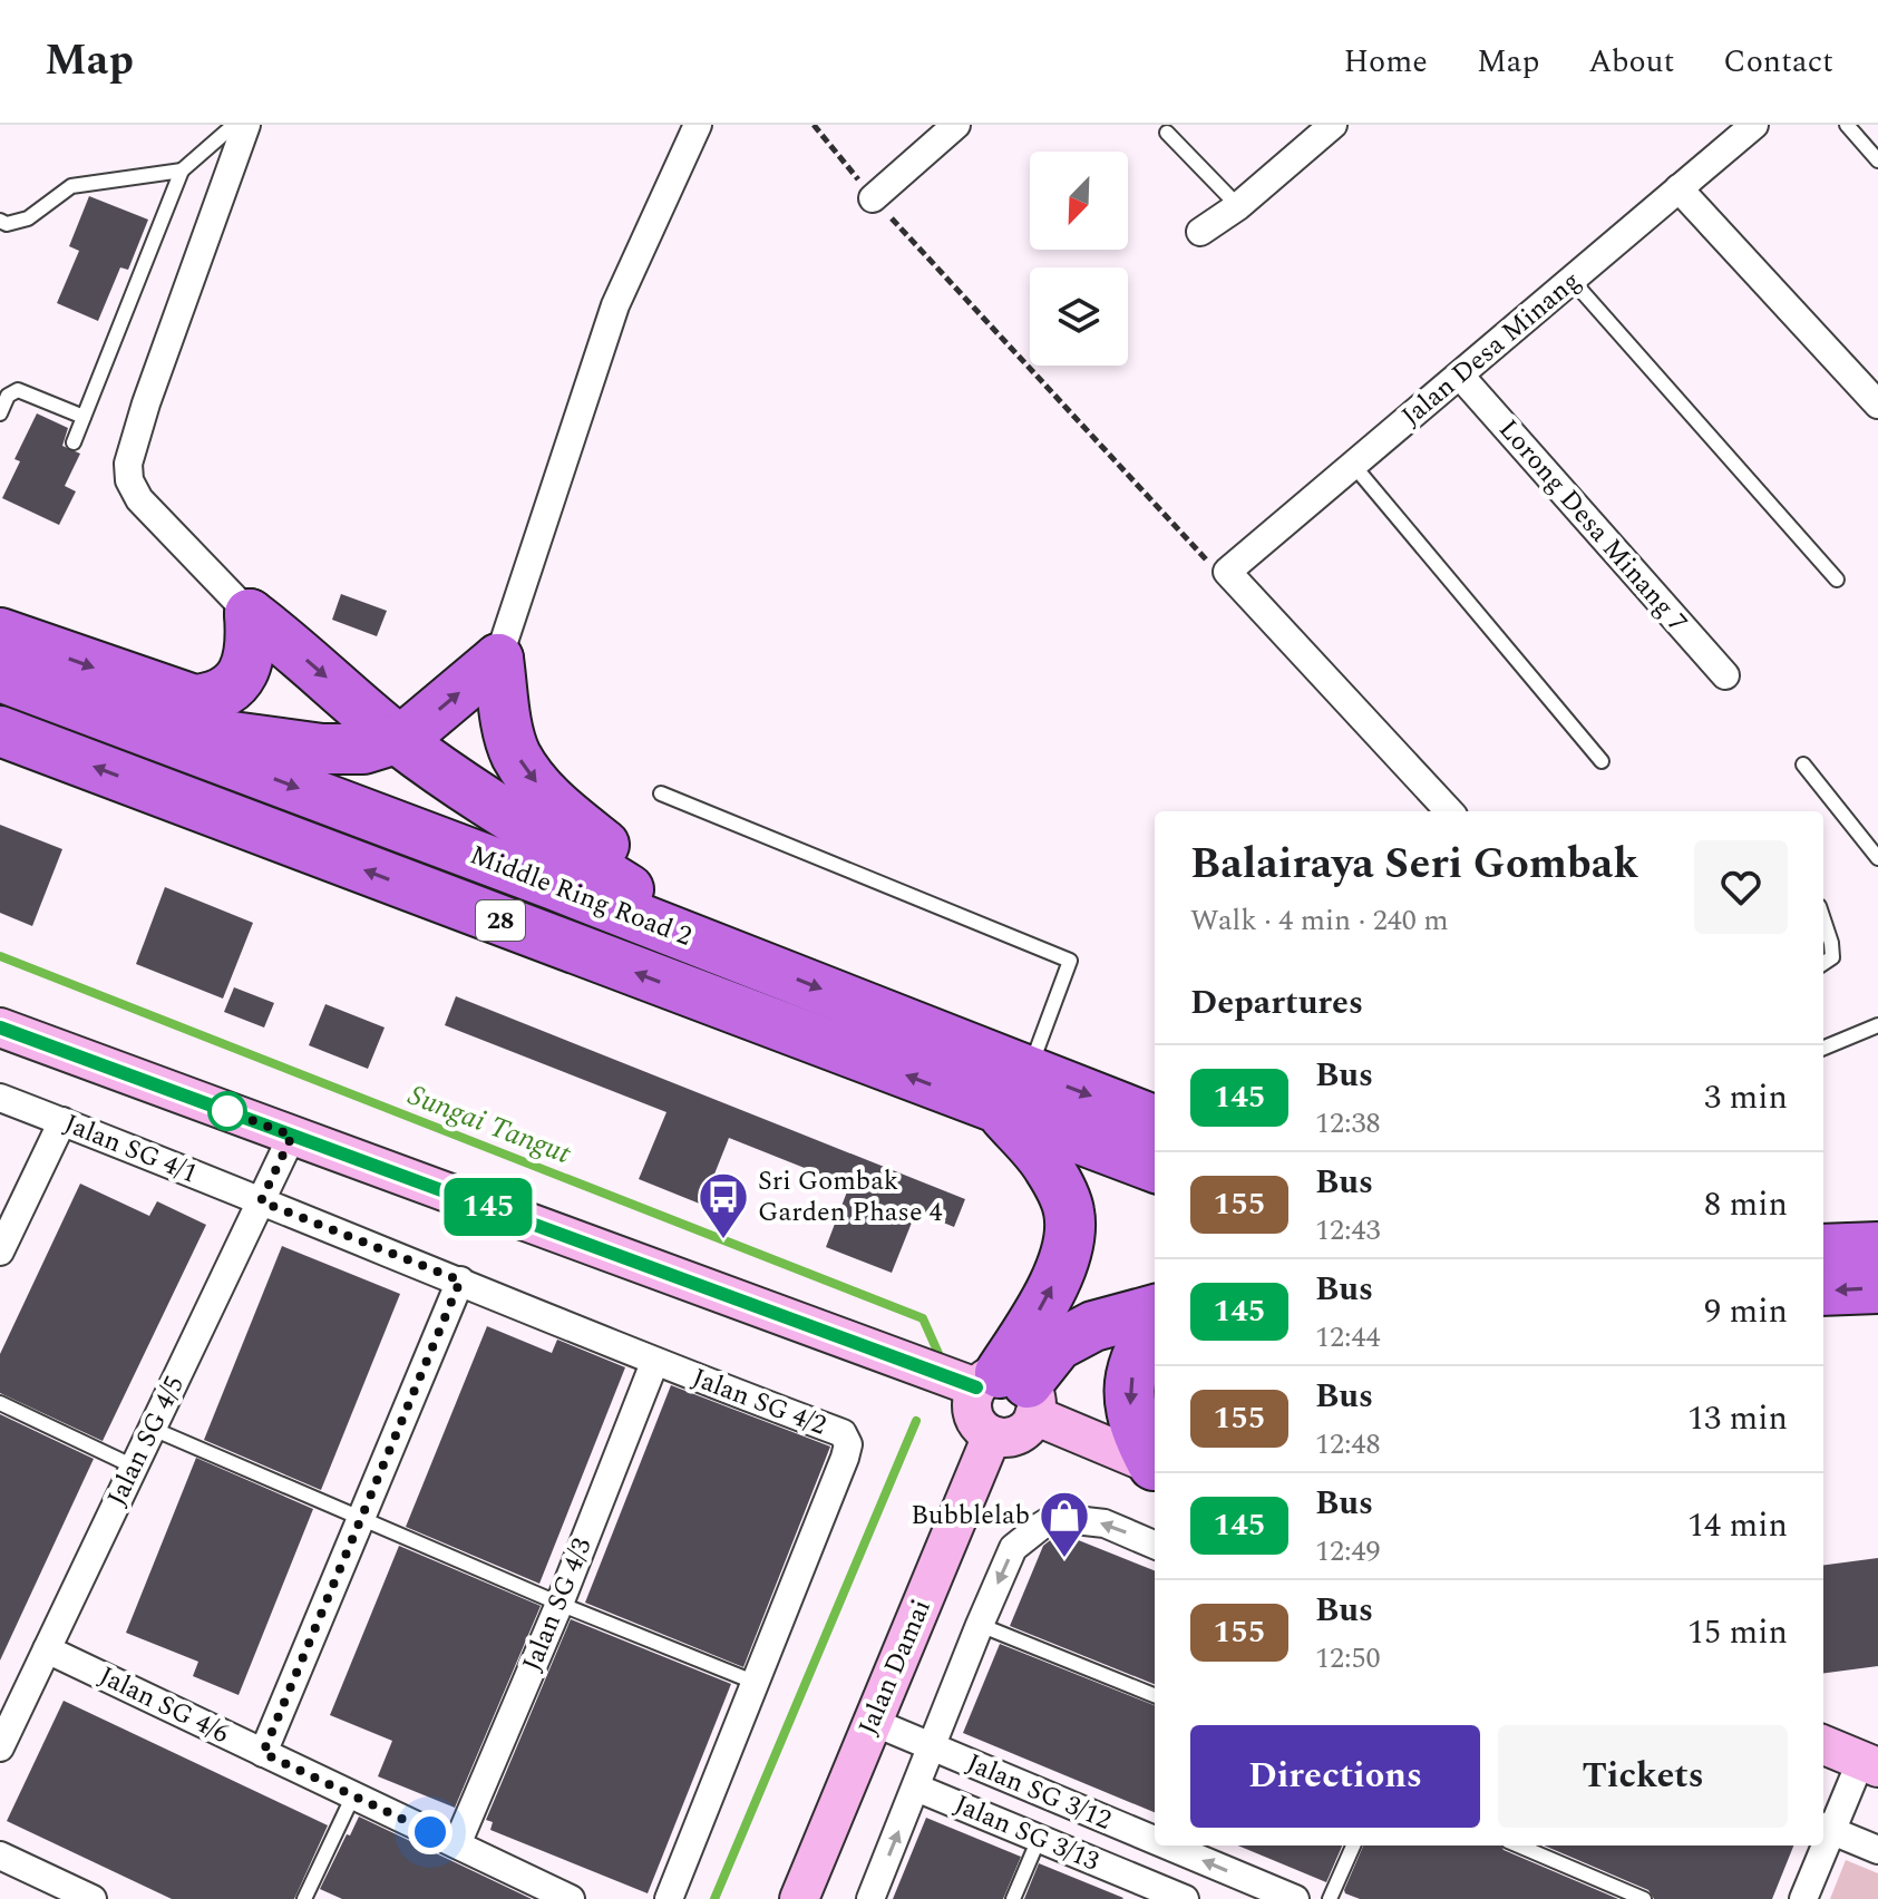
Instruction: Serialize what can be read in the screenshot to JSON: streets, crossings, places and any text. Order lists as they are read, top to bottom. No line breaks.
{"streets":{"highway":["Middle Ring Road 2","28"],"street":["Jalan Desa Minang","Lorong Desa Minang 7","Jalan SG 4/1","Jalan SG 4/2","Jalan SG 4/5","Jalan SG 4/3","Jalan Damai","Jalan SG 4/6","Jalan SG 3/12","Jalan SG 3/13"]},"crossings":[["Jalan Desa Minang","Lorong Desa Minang 7"],["Jalan SG 4/1","Jalan SG 4/2"],["Jalan SG 4/1","Jalan SG 4/5"],["Jalan SG 4/2","Jalan SG 4/5"],["Jalan SG 4/2","Jalan SG 4/3"],["Jalan SG 4/5","Jalan SG 4/6"],["Jalan SG 4/3","Jalan SG 4/6"],["Jalan Damai","Jalan SG 3/12"]],"one_way":["Jalan SG 3/12"],"water":["Sungai Tangut"],"places":{"bus stop":["Sri Gombak Garden Phase 4"],"shop":["Bubblelab"]},"lines":["bus line 145"],"north":"bottom left","page":{"header":"Map","nav":["Home","Map","About","Contact"],"on_map":"145","heading":[["Balairaya Seri Gombak","Walk · 4 min · 240 m"],"Departures"],"list":[{"mark":"145","name":"Bus","note":"12:38","value":"3 min"},{"mark":"155","name":"Bus","note":"12:43","value":"8 min"},{"mark":"145","name":"Bus","note":"12:44","value":"9 min"},{"mark":"155","name":"Bus","note":"12:48","value":"13 min"},{"mark":"145","name":"Bus","note":"12:49","value":"14 min"},{"mark":"155","name":"Bus","note":"12:50","value":"15 min"}],"buttons":["Directions","Tickets"]}}
